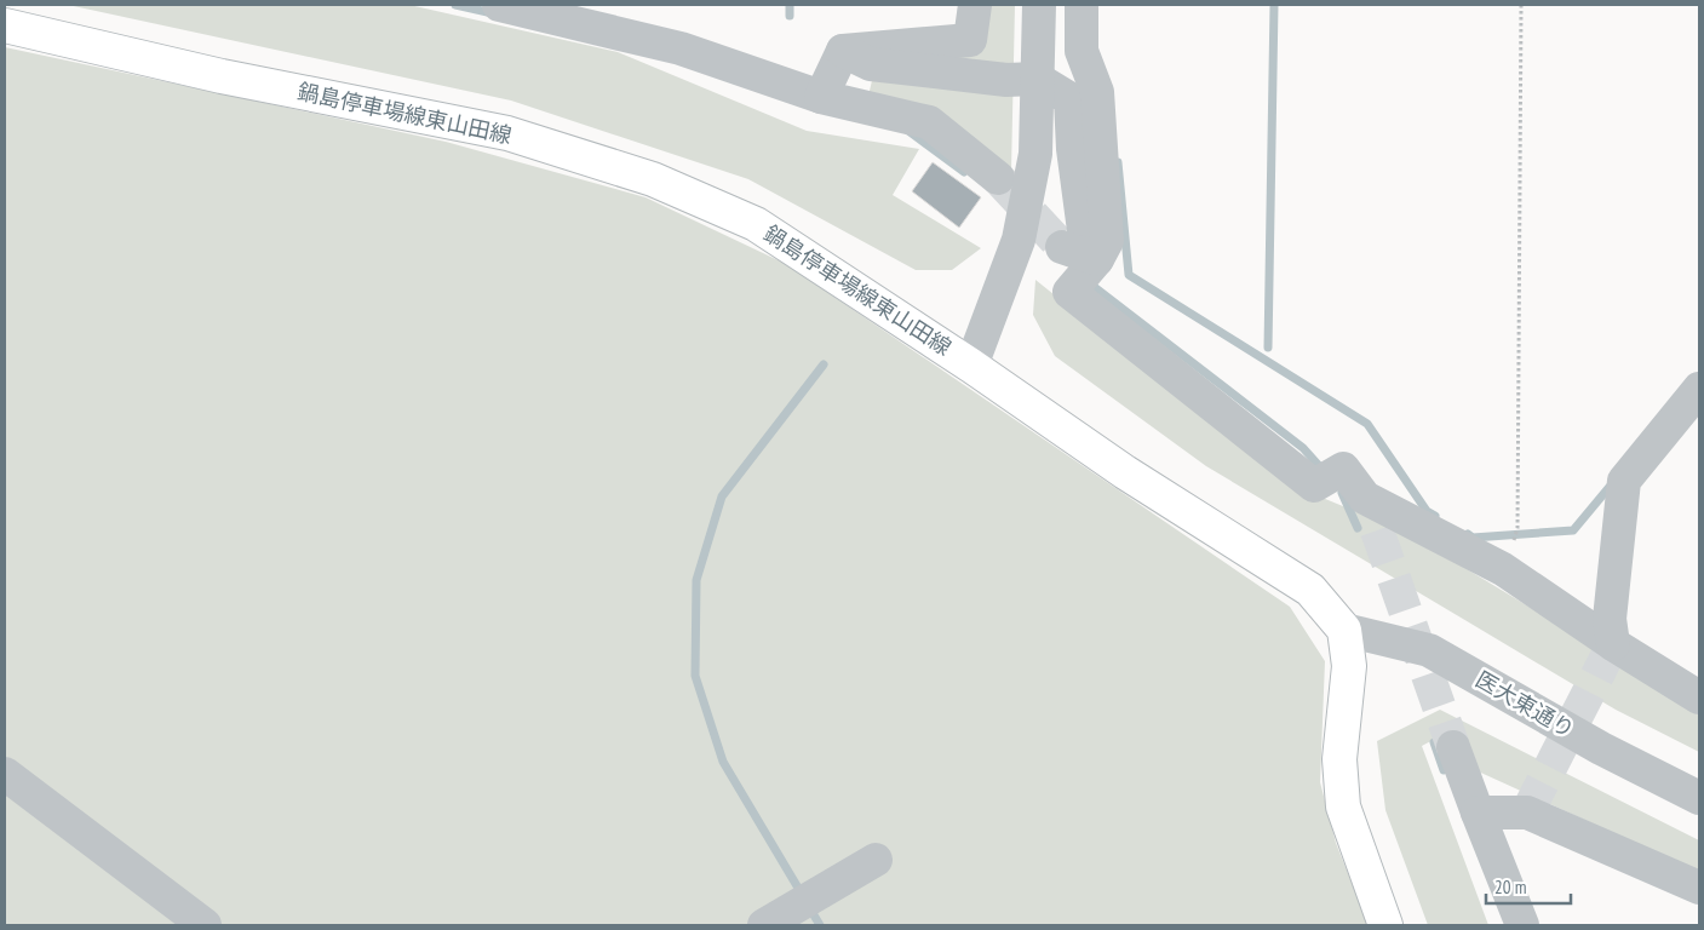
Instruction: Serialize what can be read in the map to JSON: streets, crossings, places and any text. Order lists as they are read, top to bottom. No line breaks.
{"streets":{"main road":["鍋島停車場線東山田線"],"street":["医大東通り"]},"crossings":[["鍋島停車場線東山田線","医大東通り"]],"scale_bar":"20 m"}
